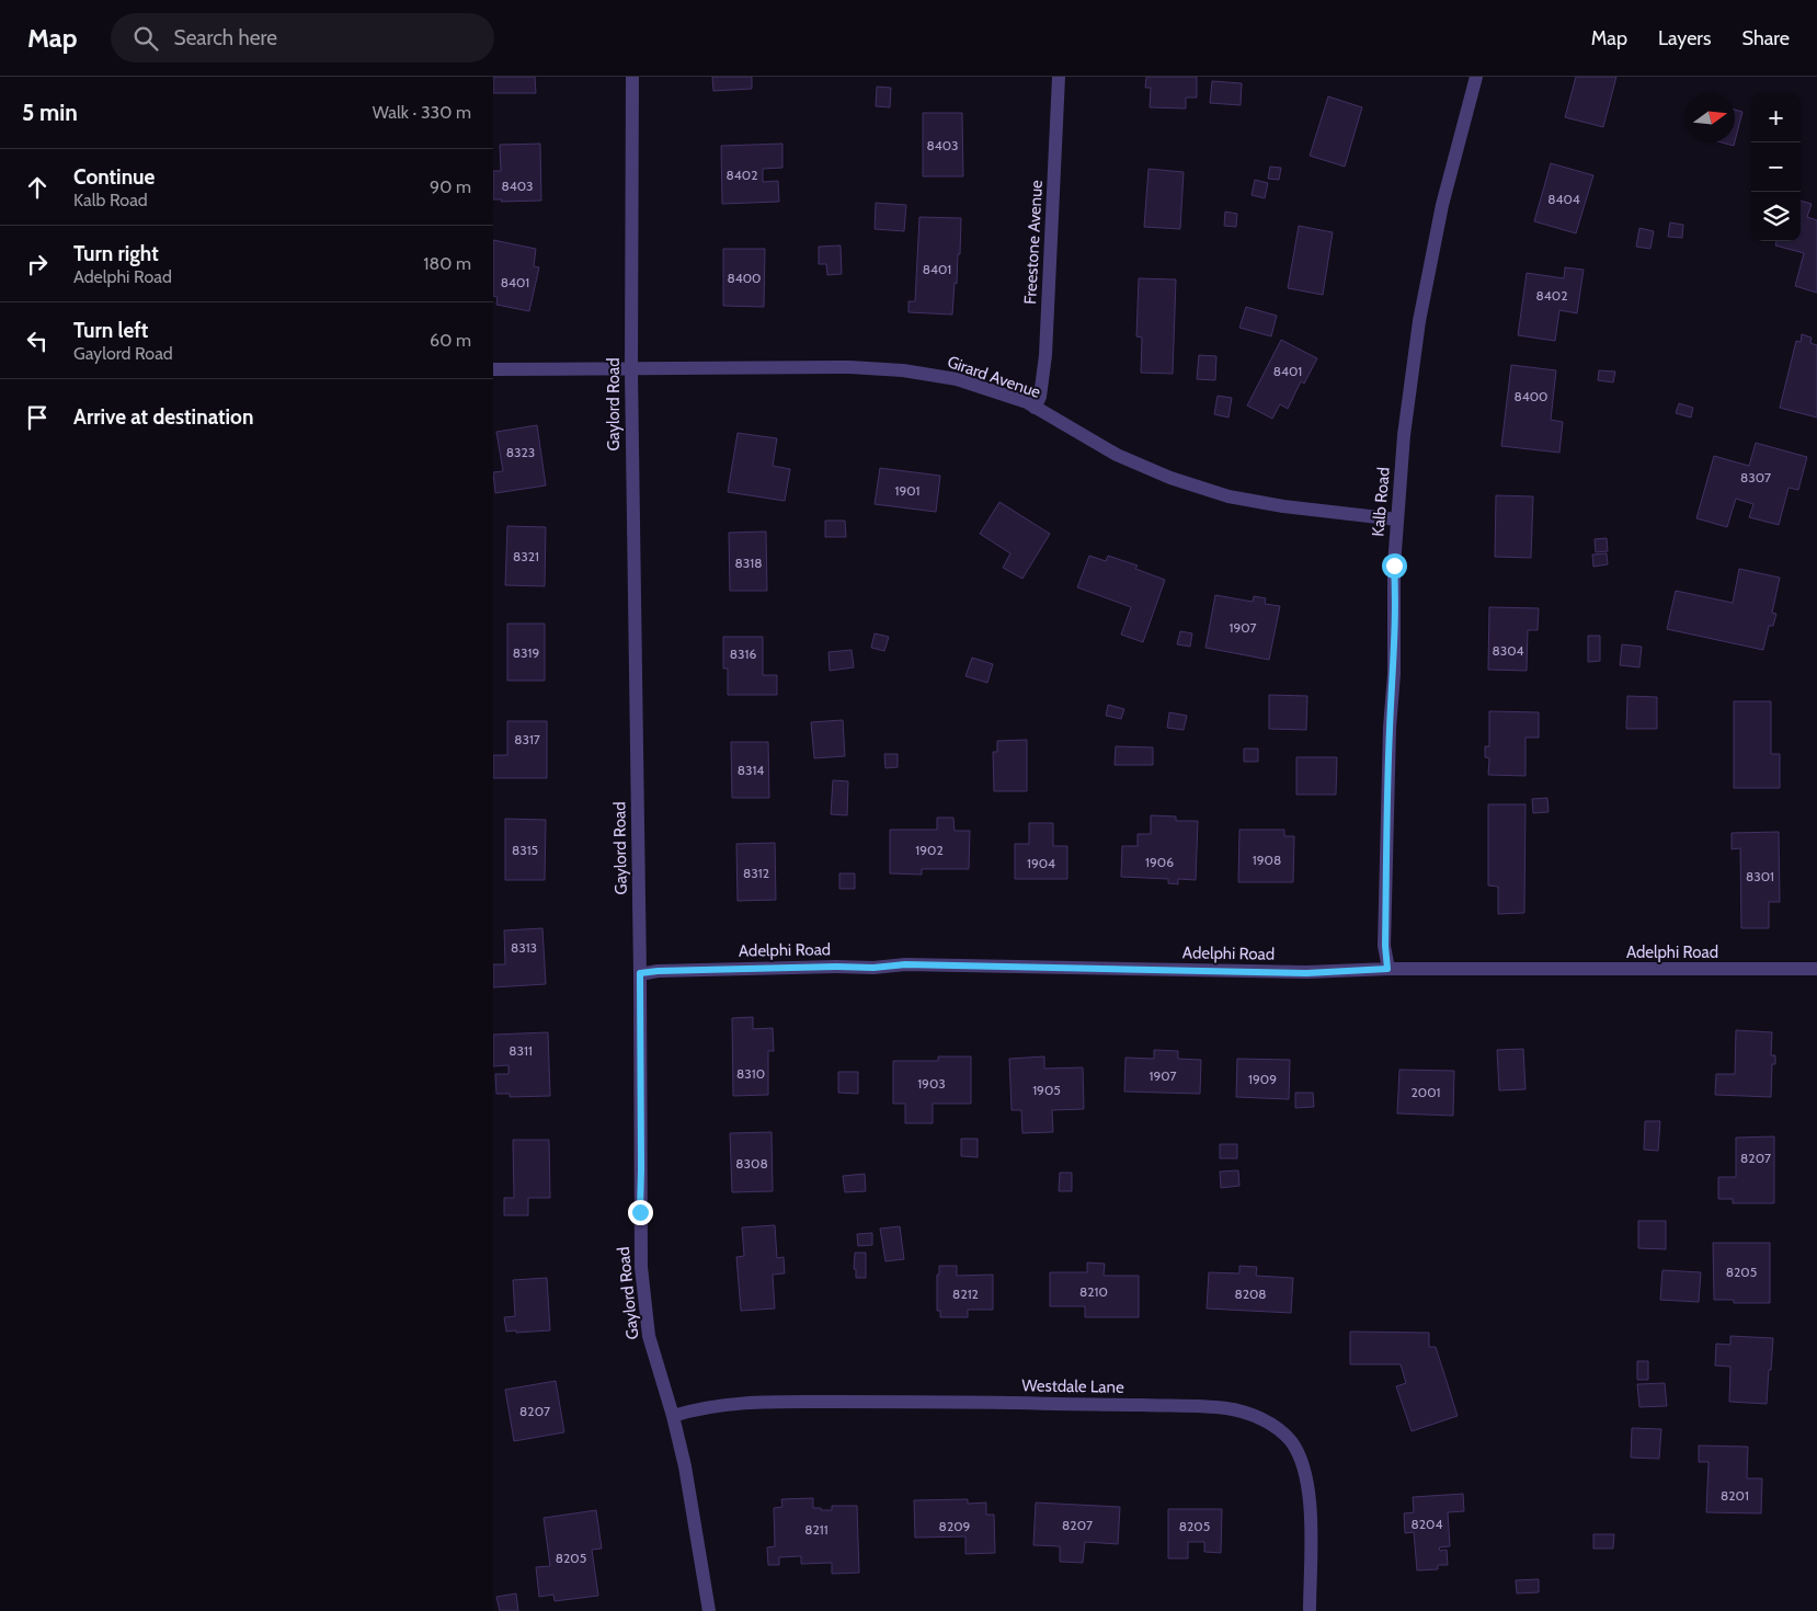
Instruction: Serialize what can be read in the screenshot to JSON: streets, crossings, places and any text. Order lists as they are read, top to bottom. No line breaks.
{"streets":{"street":["Freestone Avenue","Girard Avenue","Gaylord Road","Kalb Road","Adelphi Road","Westdale Lane"]},"crossings":[["Freestone Avenue","Girard Avenue"],["Girard Avenue","Gaylord Road"],["Girard Avenue","Kalb Road"],["Gaylord Road","Adelphi Road"],["Gaylord Road","Westdale Lane"],["Kalb Road","Adelphi Road"]],"house_numbers":["8403","8402","8403","8404","8401","8400","8401","8402","8401","8400","8323","8307","1901","8321","8318","1907","8304","8319","8316","8317","8314","8315","1902","1908","1906","1904","8312","8301","8313","8311","8310","1907","1909","1903","1905","2001","8207","8308","8205","8210","8212","8208","8207","8201","8204","8207","8209","8205","8211","8205"],"north":"right","page":{"header":"Map","search":"Search here","nav":["Map","Layers","Share"],"heading":["5 min","Walk · 330 m"],"map_buttons":["+","−"],"list":[["Continue","Kalb Road","90 m"],["Turn right","Adelphi Road","180 m"],["Turn left","Gaylord Road","60 m"],"Arrive at destination"]}}
